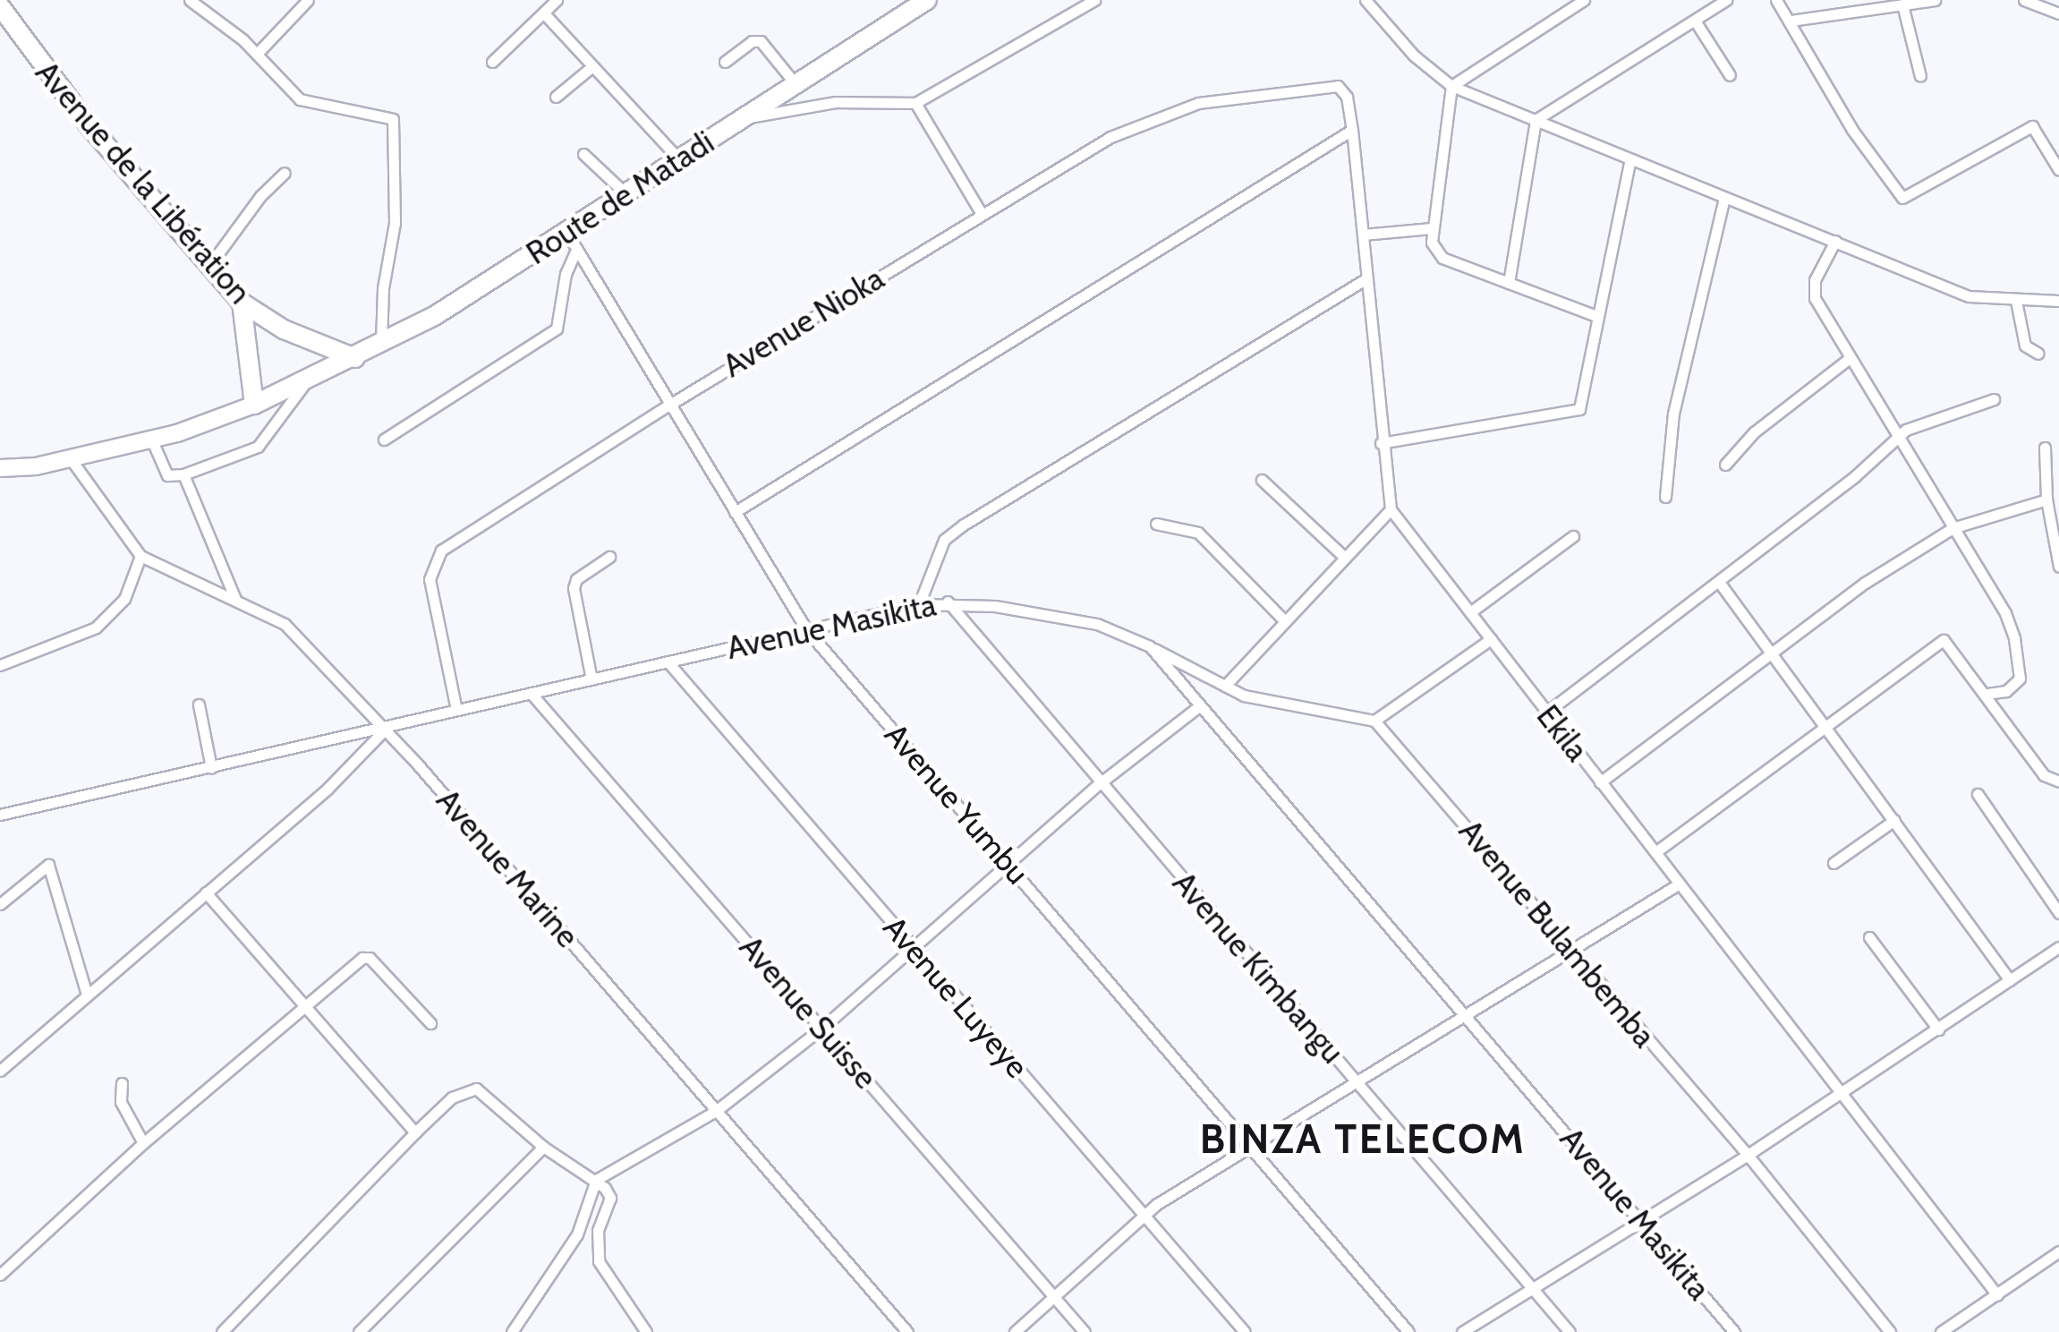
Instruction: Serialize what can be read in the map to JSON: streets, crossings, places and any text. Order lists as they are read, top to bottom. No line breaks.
{"streets":{"highway":["Avenue de la Libération","Route de Matadi"],"street":["Avenue Nioka","Avenue Masikita","Ekila","Avenue Yumbu","Avenue Marine","Avenue Bulambemba","Avenue Kimbangu","Avenue Luyeye","Avenue Suisse"]},"crossings":[["Avenue de la Libération","Route de Matadi"],["Route de Matadi","Avenue Yumbu"],["Avenue Nioka","Avenue Masikita"],["Avenue Nioka","Avenue Yumbu"],["Avenue Masikita","Avenue Yumbu"],["Avenue Masikita","Avenue Marine"],["Avenue Masikita","Avenue Kimbangu"],["Avenue Masikita","Avenue Luyeye"],["Avenue Masikita","Avenue Suisse"]],"districts":["BINZA TELECOM"]}
